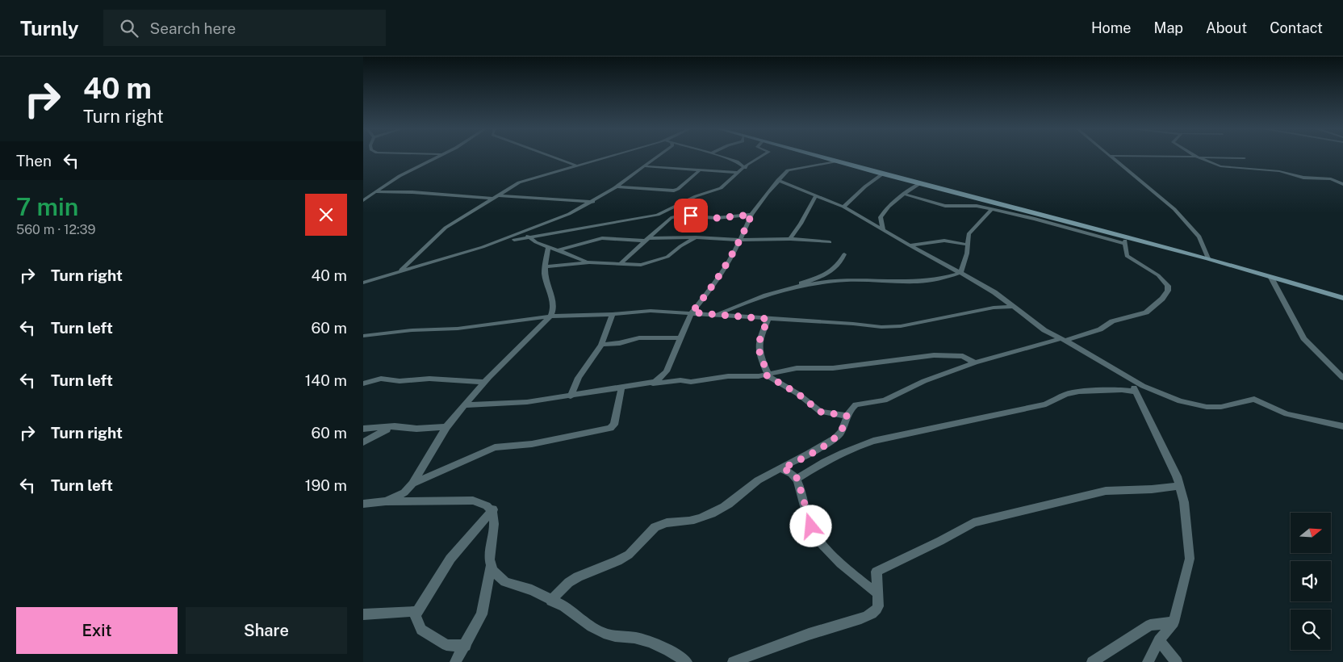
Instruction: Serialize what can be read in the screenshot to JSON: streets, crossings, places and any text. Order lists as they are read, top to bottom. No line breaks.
{"north":"right","page":{"header":"Turnly","search":"Search here","nav":["Home","Map","About","Contact"],"turn":["40 m","Turn right"],"then":"Then","heading":["7 min","560 m · 12:39"],"list":[{"name":"Turn right","value":"40 m"},{"name":"Turn left","value":"60 m"},{"name":"Turn left","value":"140 m"},{"name":"Turn right","value":"60 m"},{"name":"Turn left","value":"190 m"}],"buttons":["Exit","Share"]}}
